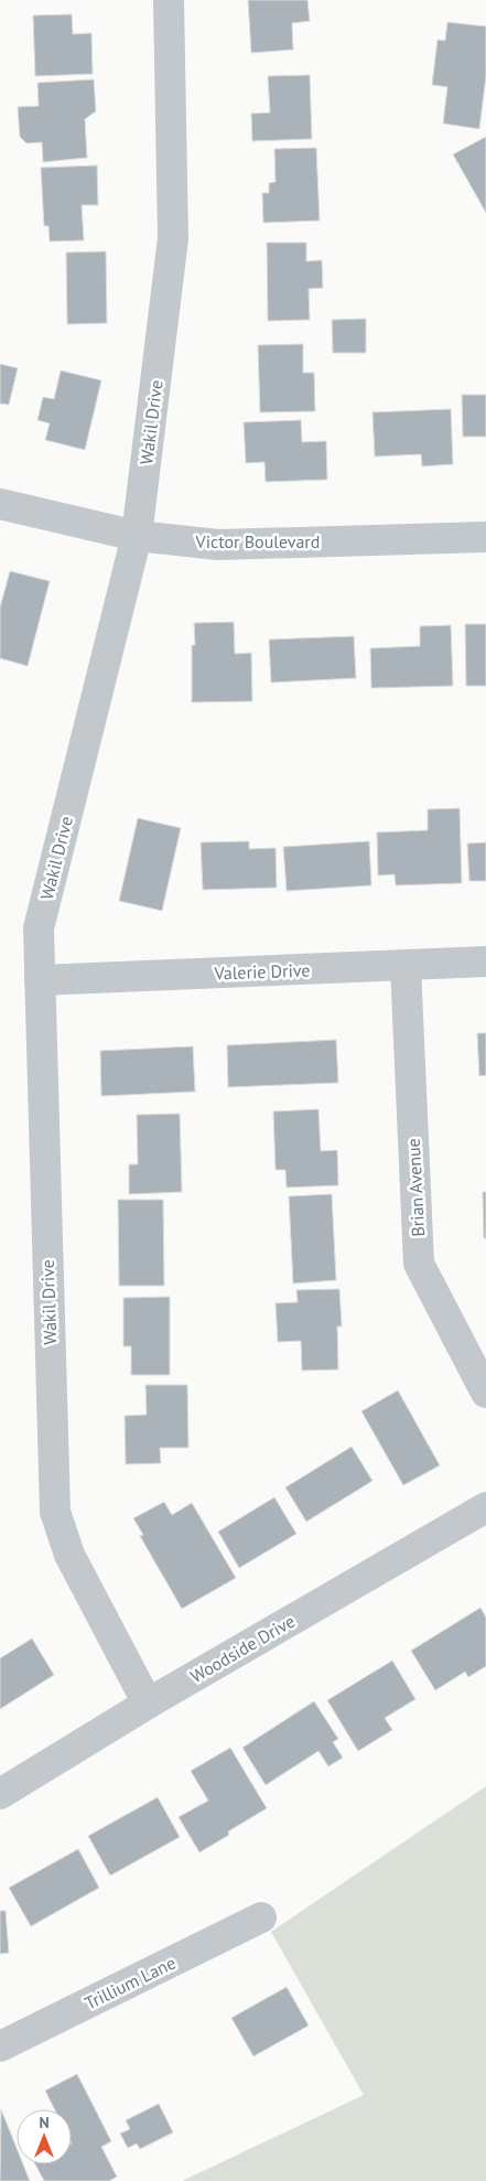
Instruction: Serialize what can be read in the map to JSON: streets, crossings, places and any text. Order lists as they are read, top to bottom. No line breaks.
{"streets":{"street":["Wakil Drive","Victor Boulevard","Valerie Drive","Brian Avenue","Woodside Drive","Trillium Lane"]},"crossings":[["Wakil Drive","Victor Boulevard"],["Wakil Drive","Valerie Drive"],["Wakil Drive","Woodside Drive"],["Valerie Drive","Brian Avenue"]],"north":"top"}
